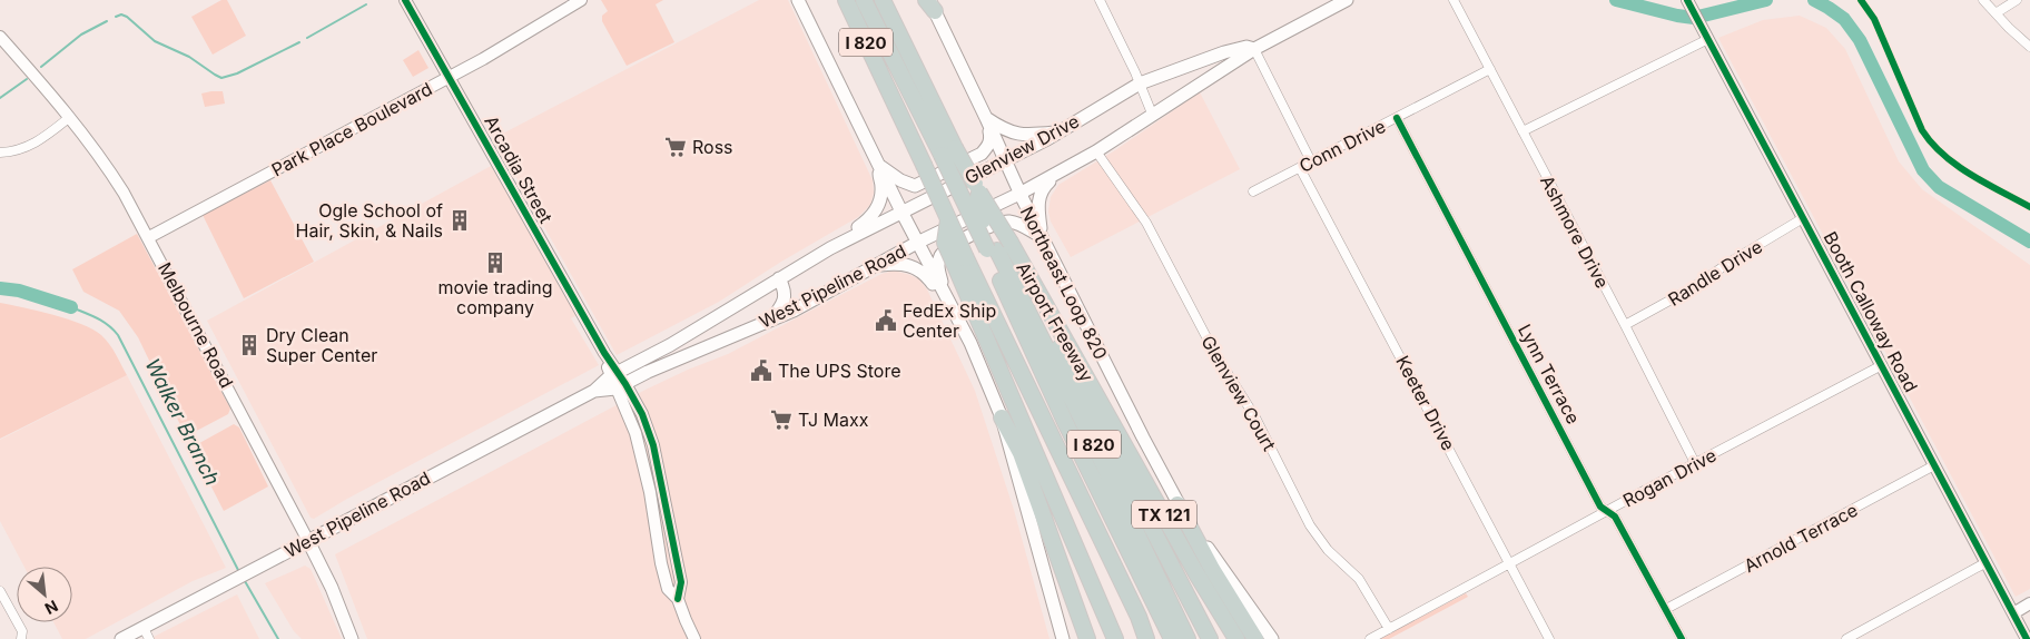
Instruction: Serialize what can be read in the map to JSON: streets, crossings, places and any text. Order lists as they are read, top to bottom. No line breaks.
{"streets":{"highway":["I 820","Airport Freeway","TX 121"],"main road":["Glenview Drive","Northeast Loop 820","West Pipeline Road","Melbourne Road"],"street":["Park Place Boulevard","Conn Drive","Arcadia Street","Ashmore Drive","Randle Drive","Booth Calloway Road","Lynn Terrace","Glenview Court","Keeter Drive","Rogan Drive","Arnold Terrace"]},"crossings":[["I 820","Airport Freeway"],["Park Place Boulevard","Arcadia Street"],["Park Place Boulevard","Melbourne Road"],["Conn Drive","Ashmore Drive"],["Conn Drive","Lynn Terrace"],["Conn Drive","Keeter Drive"],["Glenview Drive","Northeast Loop 820"],["Glenview Drive","West Pipeline Road"],["Glenview Drive","Glenview Court"],["Arcadia Street","West Pipeline Road"],["Ashmore Drive","Randle Drive"],["Ashmore Drive","Rogan Drive"],["Randle Drive","Booth Calloway Road"],["West Pipeline Road","Melbourne Road"],["Booth Calloway Road","Rogan Drive"],["Booth Calloway Road","Arnold Terrace"],["Lynn Terrace","Rogan Drive"],["Lynn Terrace","Arnold Terrace"],["Glenview Court","Rogan Drive"],["Keeter Drive","Rogan Drive"]],"water":["Walker Branch"],"places":{"supermarket":["Ross","TJ Maxx"],"building":["Ogle School of Hair, Skin, & Nails","movie trading company","Dry Clean Super Center"],"public building":["FedEx Ship Center","The UPS Store"]},"north":"bottom right"}
